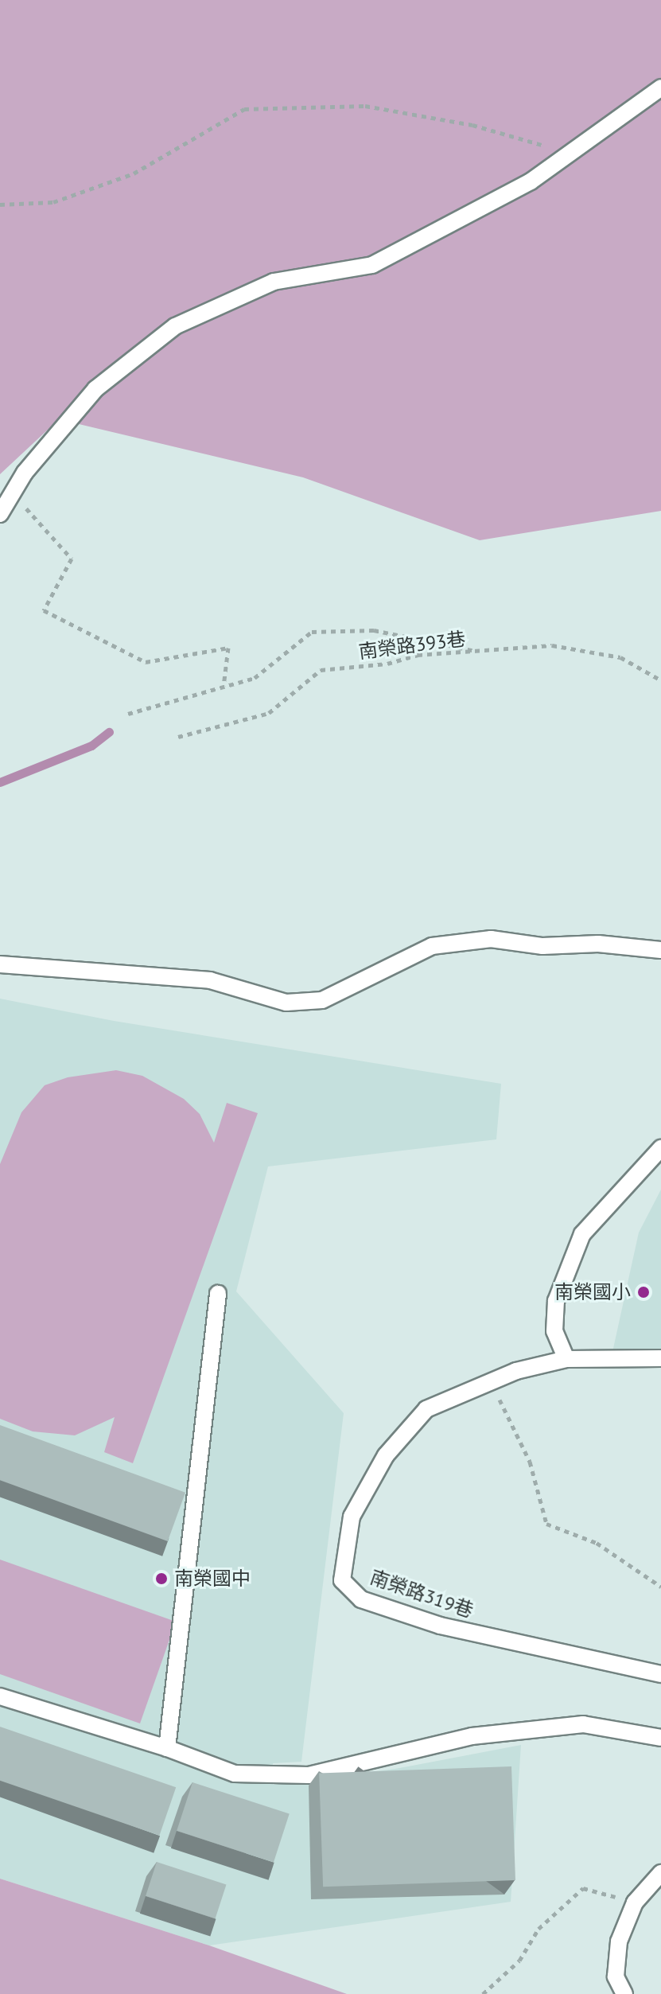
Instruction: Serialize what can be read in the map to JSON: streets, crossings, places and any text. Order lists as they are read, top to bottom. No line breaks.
{"streets":{"lane":["南榮路319巷"],"path":["南榮路393巷"]},"places":["南榮國小","南榮國中"]}
